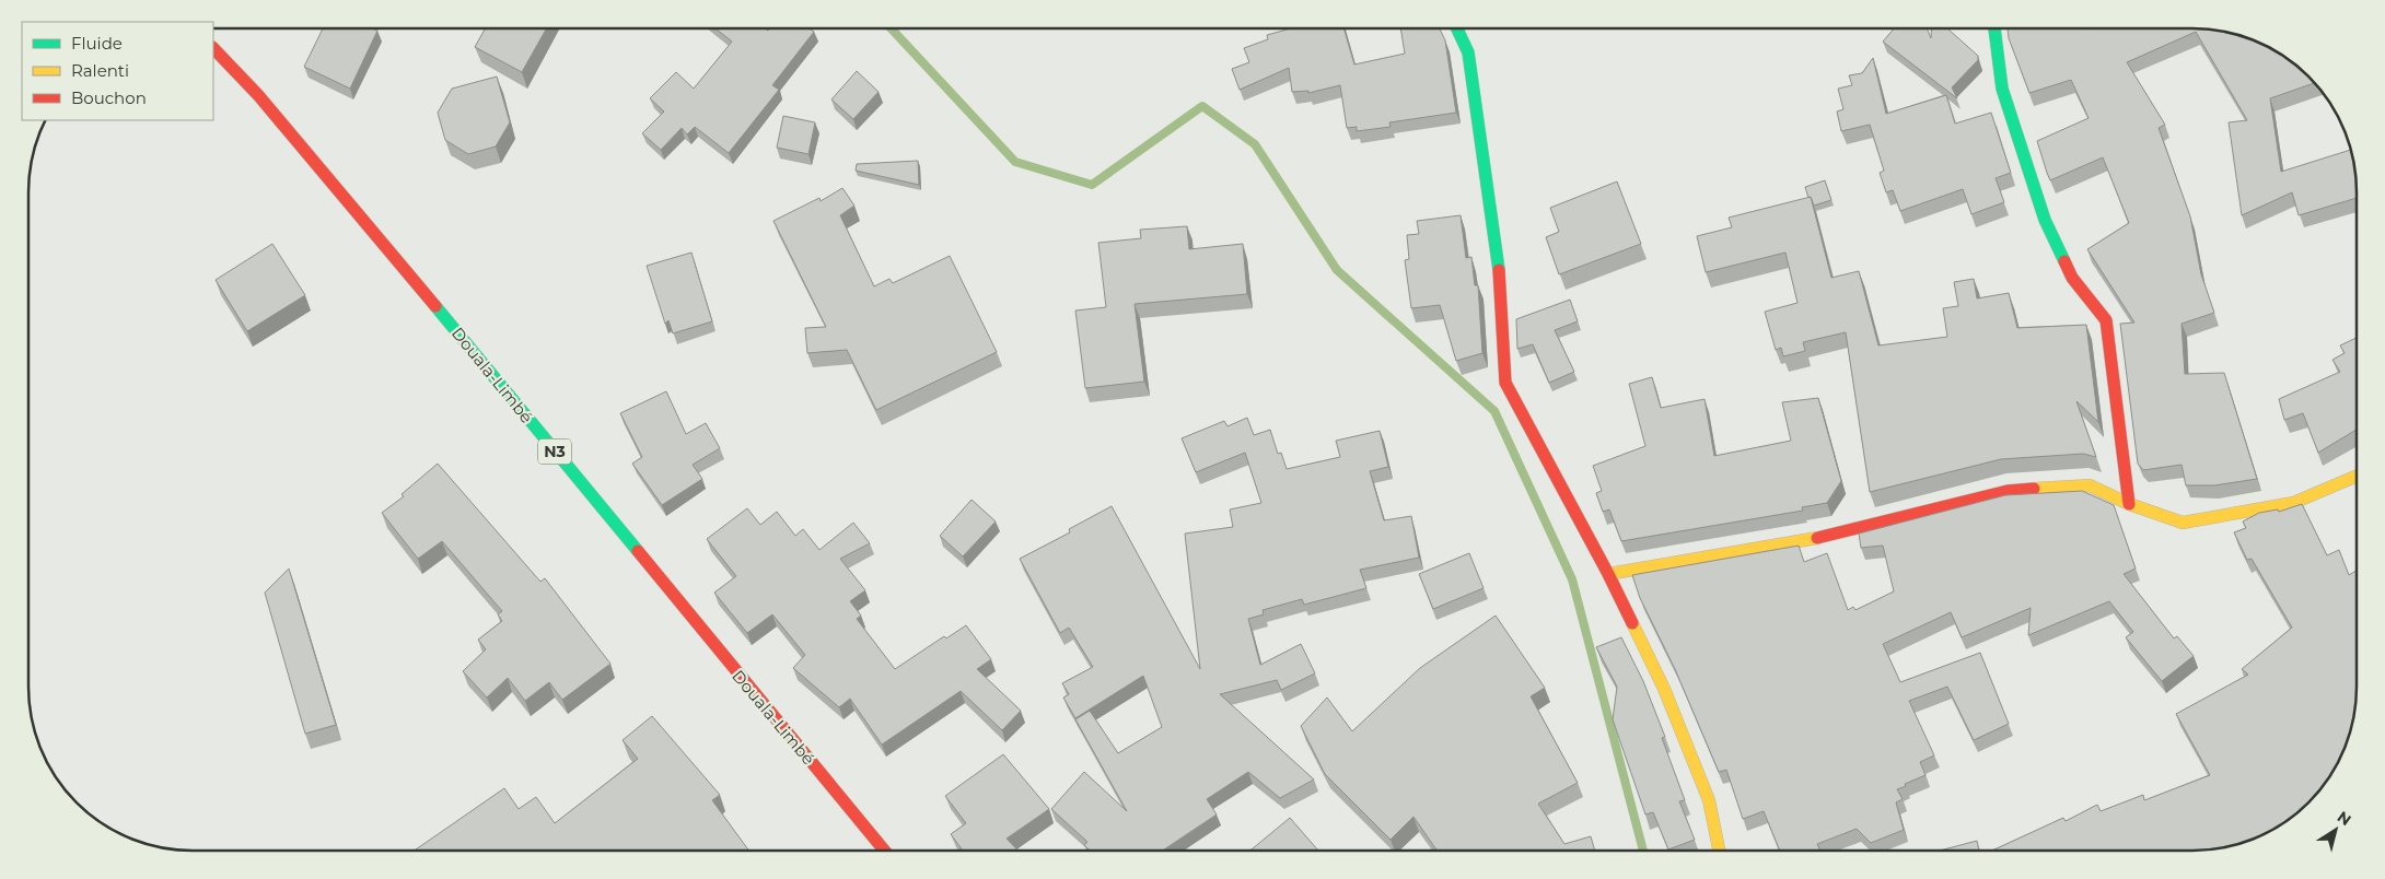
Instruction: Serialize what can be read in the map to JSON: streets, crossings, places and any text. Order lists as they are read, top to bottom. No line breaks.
{"streets":{"main road":["Douala-Limbé","N3"]},"legend":["Fluide","Ralenti","Bouchon"],"north":"top right"}
